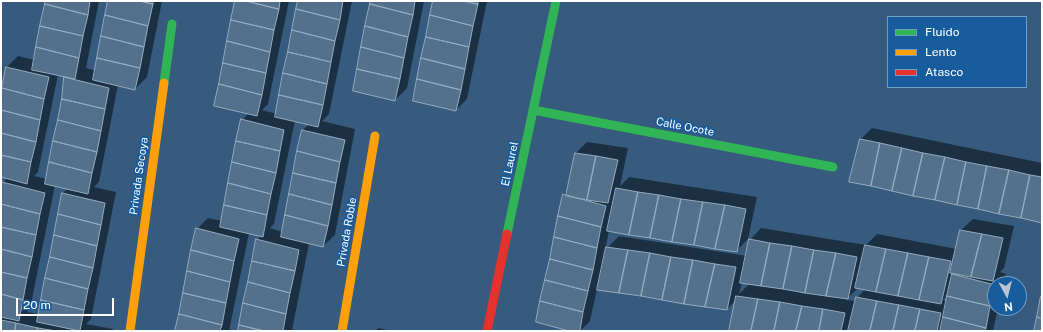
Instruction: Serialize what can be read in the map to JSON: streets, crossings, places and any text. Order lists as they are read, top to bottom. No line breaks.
{"streets":{"street":["Calle Ocote","El Laurel","Privada Secoya","Privada Roble"]},"crossings":[["Calle Ocote","El Laurel"]],"legend":["Fluido","Lento","Atasco"],"scale_bar":"20 m","north":"bottom"}
